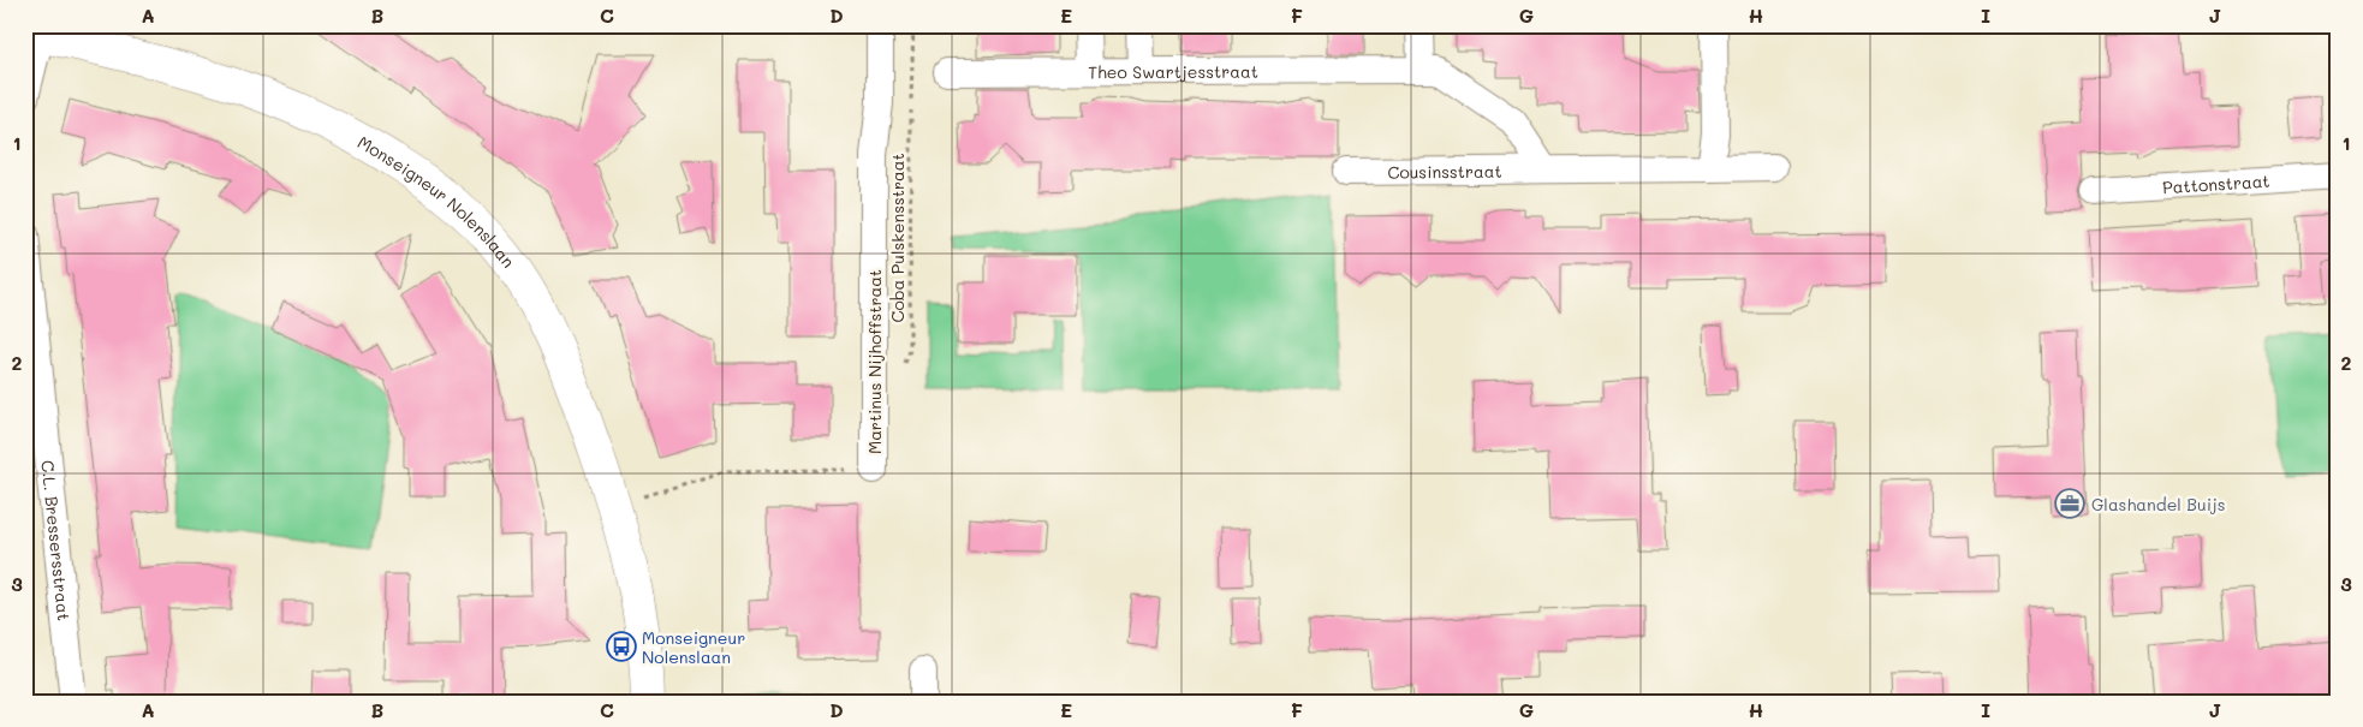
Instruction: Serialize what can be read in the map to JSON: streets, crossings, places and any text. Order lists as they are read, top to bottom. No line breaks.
{"streets":{"street":["Theo Swartjesstraat","Cousinsstraat","Pattonstraat","Monseigneur Nolenslaan","Martinus Nijhoffstraat","C.L. Bressersstraat"],"path":["Coba Pulskensstraat"]},"crossings":[["Monseigneur Nolenslaan","Martinus Nijhoffstraat"]],"places":{"office":["Glashandel Buijs"],"bus stop":["Monseigneur Nolenslaan"]},"grid":{"columns":["A","B","C","D","E","F","G","H","I","J"],"rows":["1","2","3"]}}
